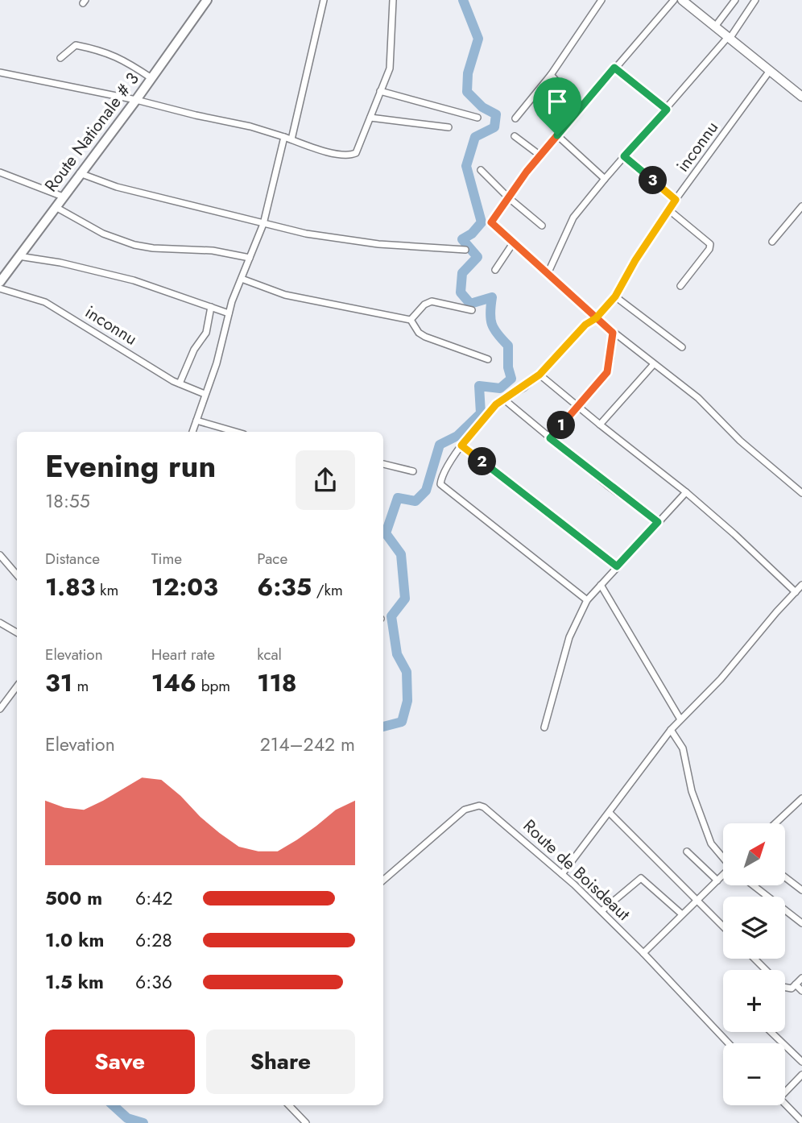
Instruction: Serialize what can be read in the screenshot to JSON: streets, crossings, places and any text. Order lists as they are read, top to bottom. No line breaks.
{"streets":{"main road":["Route Nationale # 3"],"street":["inconnu","Route de Boisdeaut"]},"north":"top right","page":{"pins":["3","1","2"],"heading":["Evening run","18:55"],"stats":[["Distance","1.83 km"],["Time","12:03"],["Pace","6:35 /km"],["Elevation","31 m"],["Heart rate","146 bpm"],["kcal","118"]],"chart":["Elevation","214–242 m"],"map_buttons":["+","−"],"list":[{"name":"500 m","note":"6:42"},{"name":"1.0 km","note":"6:28"},{"name":"1.5 km","note":"6:36"}],"buttons":["Save","Share"]}}
